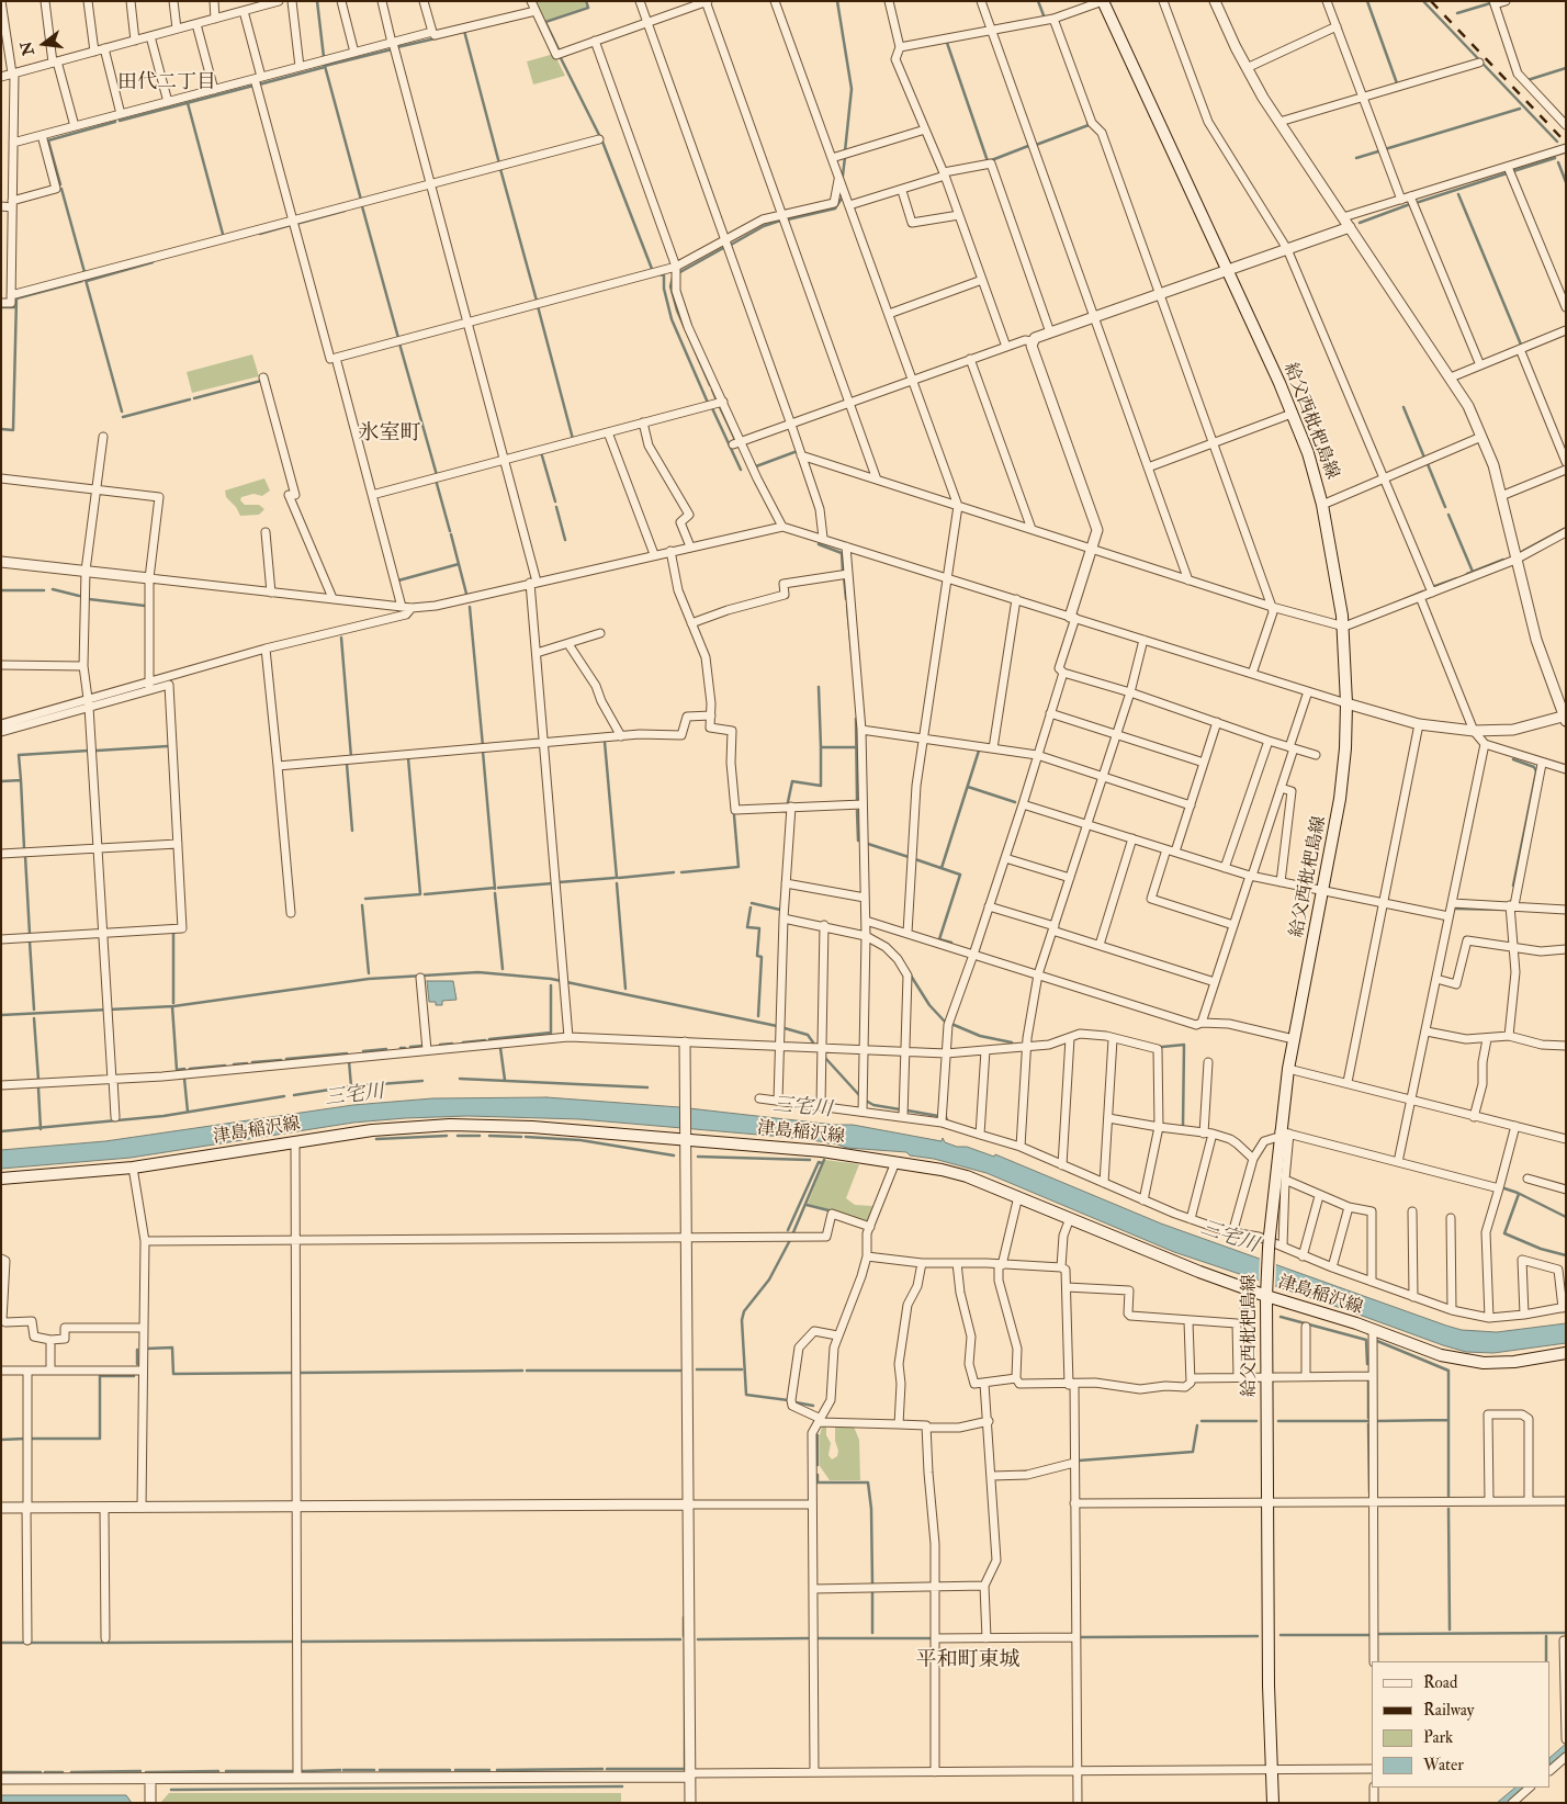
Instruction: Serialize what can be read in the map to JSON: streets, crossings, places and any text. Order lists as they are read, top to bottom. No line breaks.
{"streets":{"main road":["給父西枇杷島線","津島稲沢線"]},"crossings":[["給父西枇杷島線","津島稲沢線"]],"districts":["田代二丁目","氷室町","平和町東城"],"water":["三宅川"],"legend":["Road","Railway","Park","Water"],"north":"left"}
